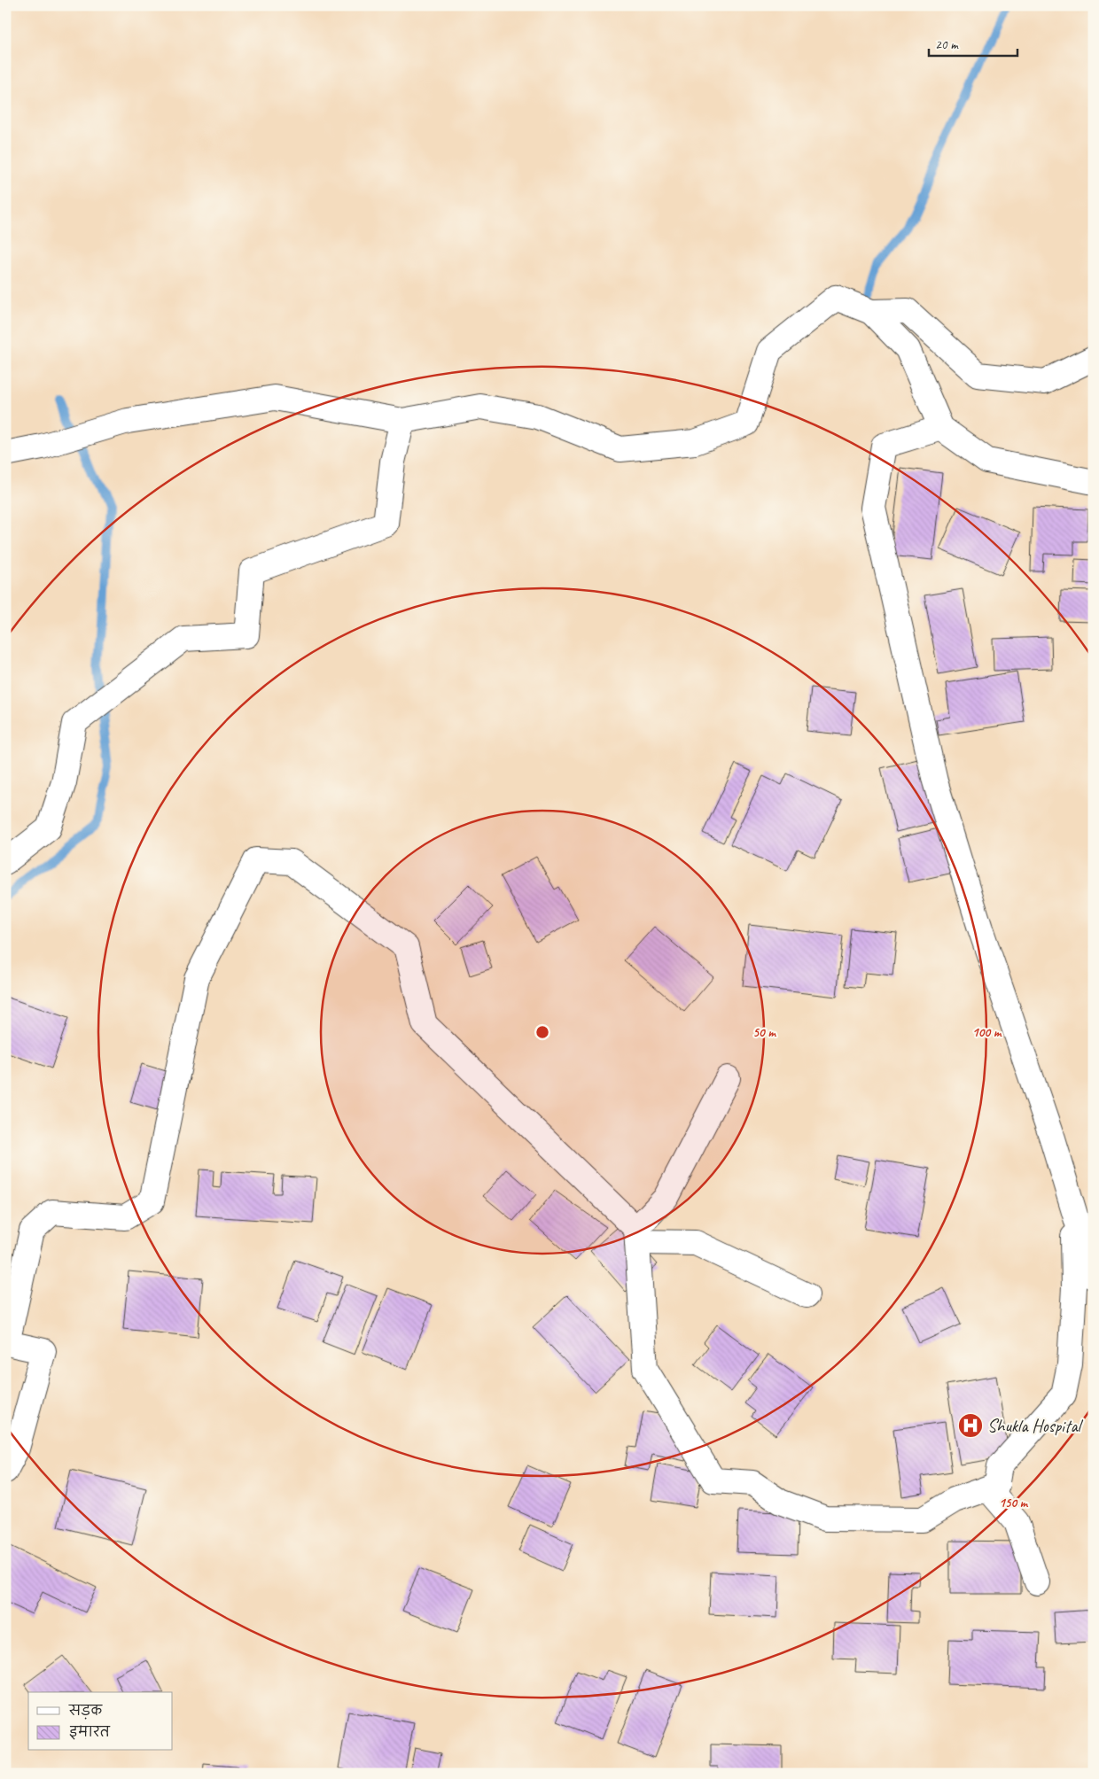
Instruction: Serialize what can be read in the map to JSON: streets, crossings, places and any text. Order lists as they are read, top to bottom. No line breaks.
{"places":{"hospital":["Shukla Hospital"]},"legend":["सड़क","इमारत"],"scale_bar":"20 m","rings":["50 m","100 m","150 m"]}
